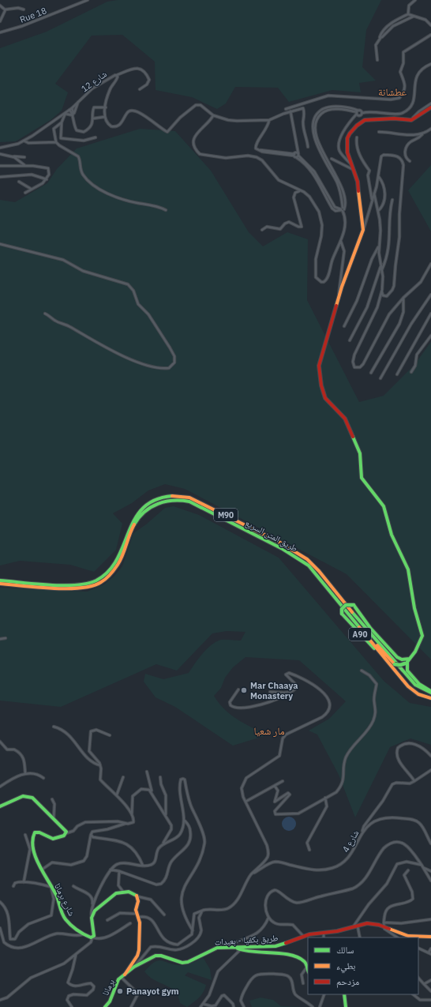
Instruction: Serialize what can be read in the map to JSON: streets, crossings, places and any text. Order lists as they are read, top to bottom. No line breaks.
{"streets":{"main road":["M90","طريق المتن السريع","A90","شارع برمانا","طريق بكفيا - بعبدات","برمانا"],"street":["Rue 18","شارع 12","شارع 4"]},"crossings":[["طريق المتن السريع","A90"],["طريق بكفيا - بعبدات","برمانا"]],"districts":["عطشانة","مار شعيا"],"places":["Mar Chaaya Monastery","Panayot gym"],"legend":["سالك","بطيء","مزدحم"]}
